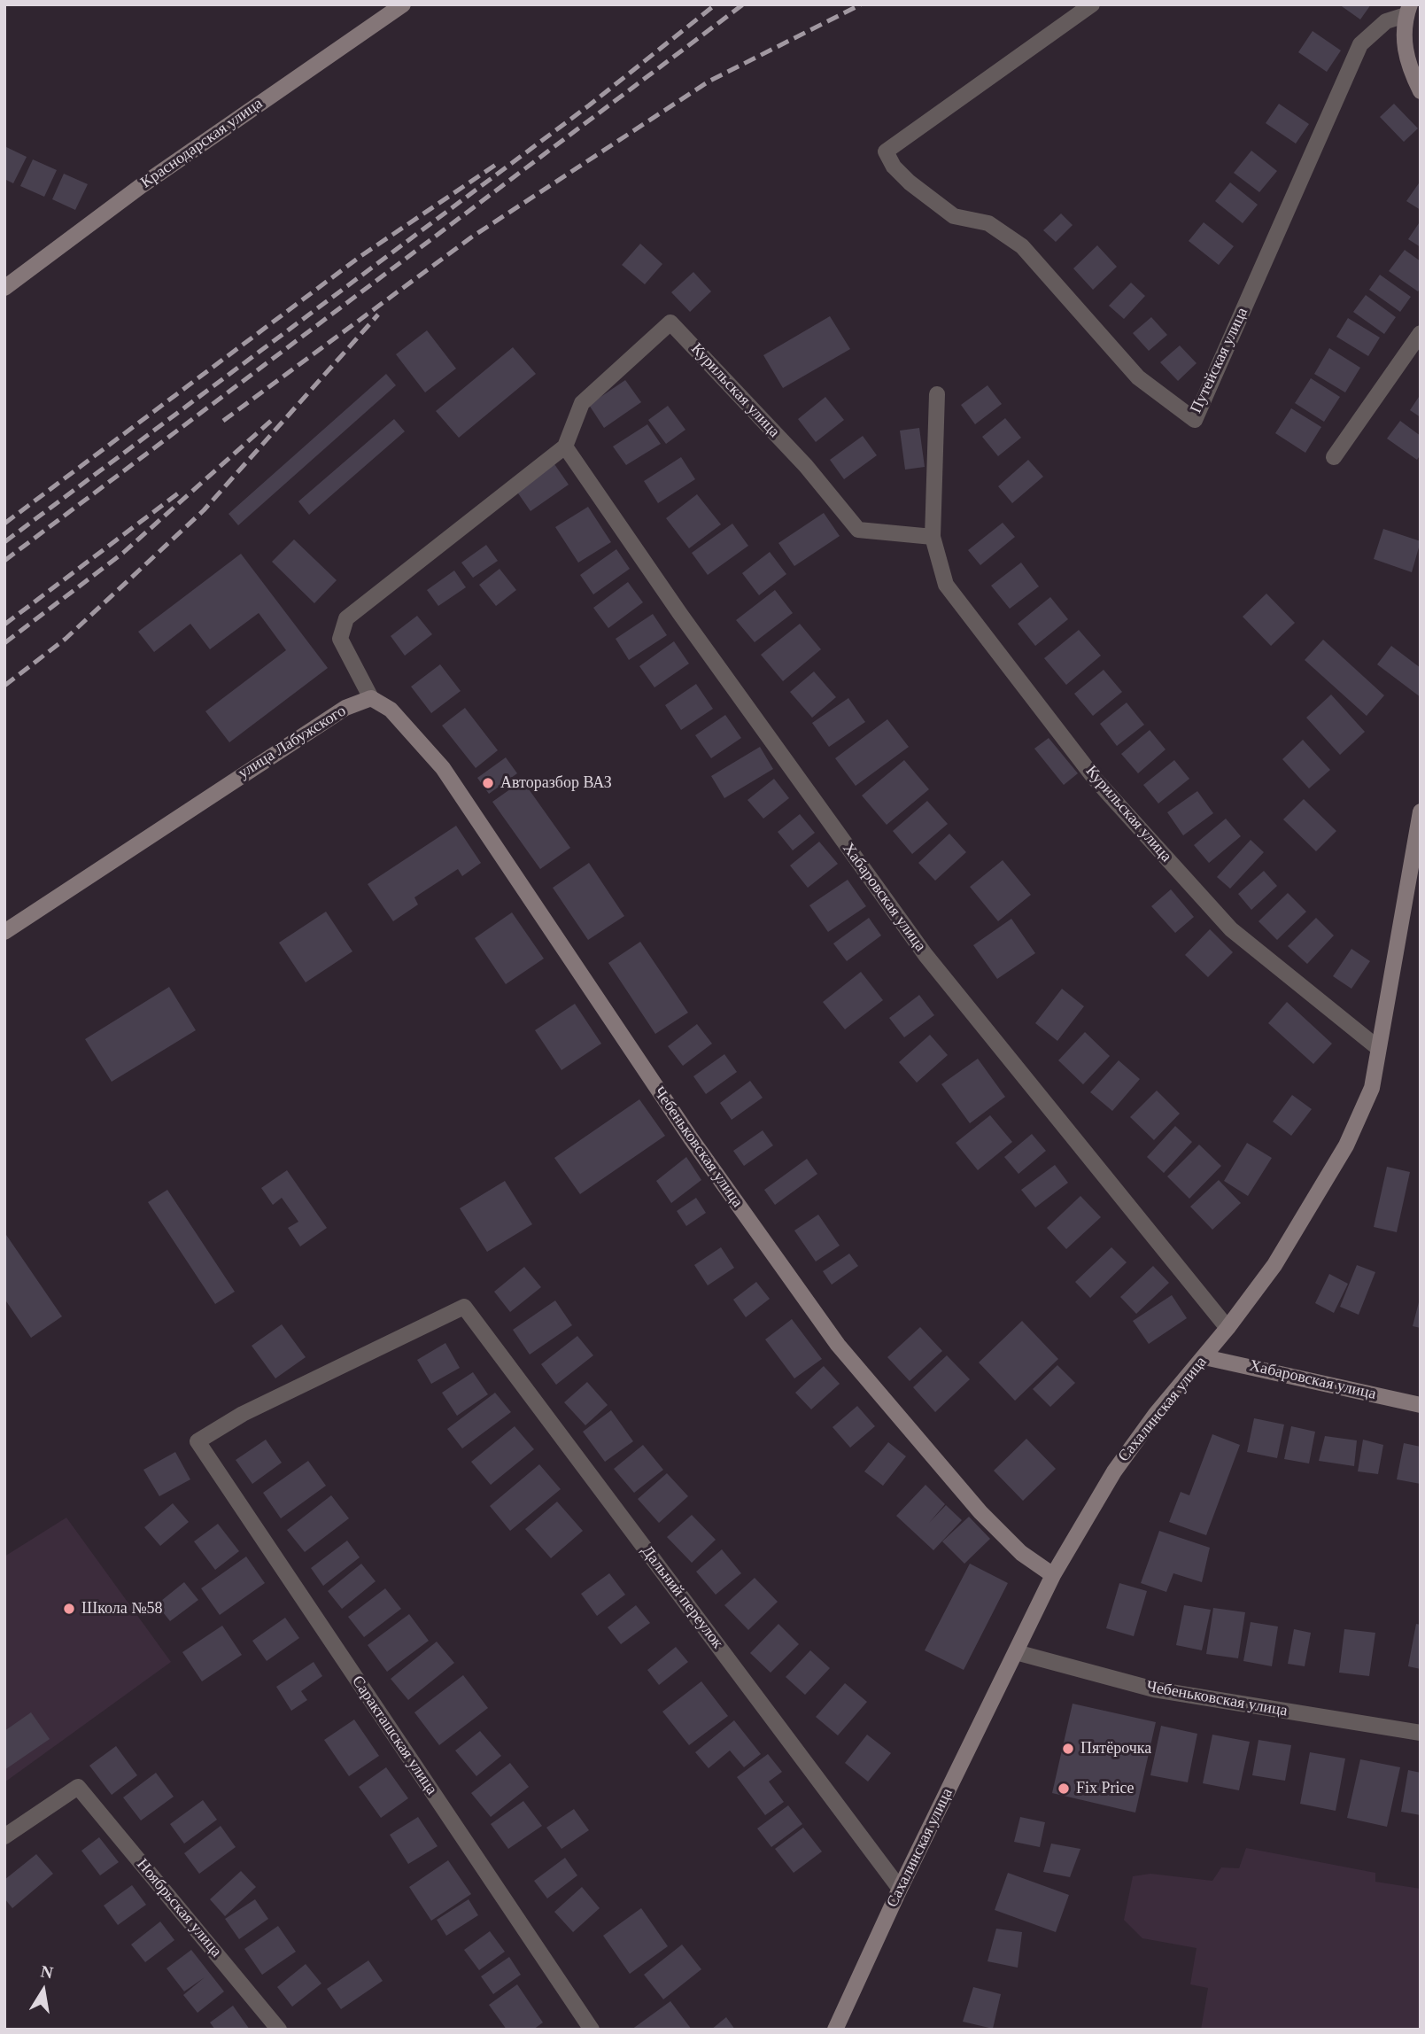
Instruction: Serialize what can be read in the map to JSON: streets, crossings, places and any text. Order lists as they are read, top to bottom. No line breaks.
{"streets":{"street":["Краснодарская улица","Путейская улица","Курильская улица","улица Лабужского","Хабаровская улица","Чебеньковская улица","Сахалинская улица","Дальний переулок","Саракташская улица","Ноябрьская улица"]},"crossings":[["Курильская улица","Хабаровская улица"],["Курильская улица","Сахалинская улица"],["улица Лабужского","Чебеньковская улица"],["Хабаровская улица","Сахалинская улица"],["Чебеньковская улица","Сахалинская улица"],["Сахалинская улица","Дальний переулок"],["Дальний переулок","Саракташская улица"]],"places":["Авторазбор ВАЗ","Школа №58","Пятёрочка","Fix Price"],"north":"top"}
